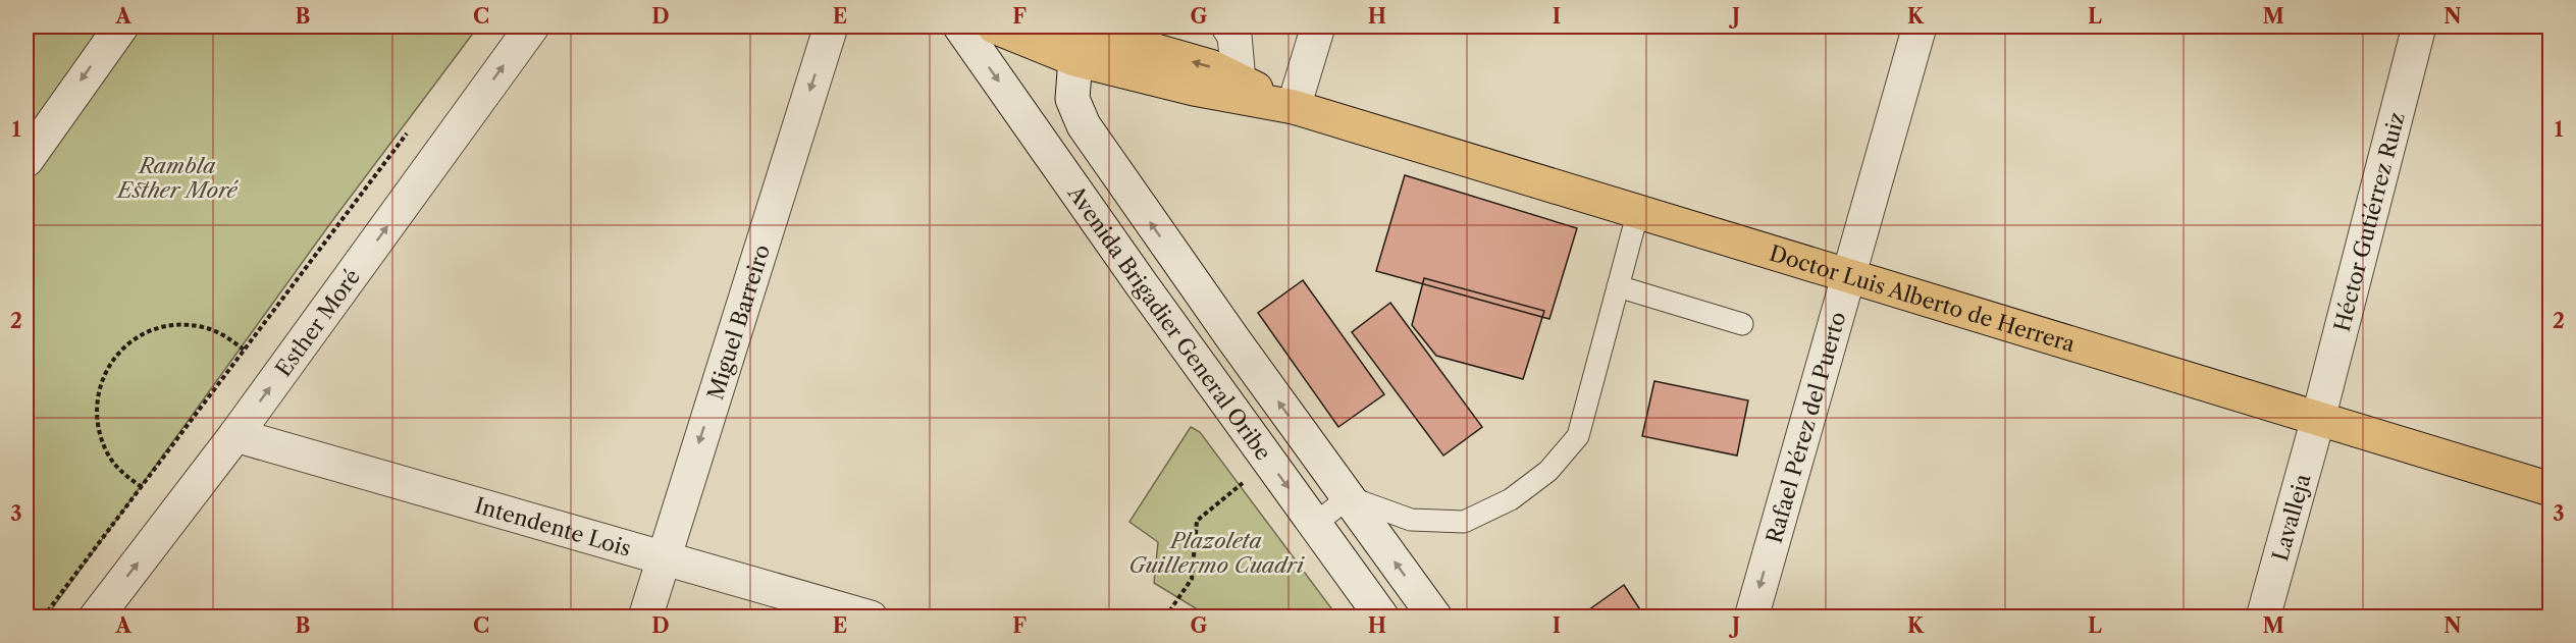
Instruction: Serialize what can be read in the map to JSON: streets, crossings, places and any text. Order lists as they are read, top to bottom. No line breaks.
{"streets":{"highway":["Doctor Luis Alberto de Herrera"],"street":["Héctor Gutiérrez Ruiz","Miguel Barreiro","Avenida Brigadier General Oribe","Esther Moré","Rafael Pérez del Puerto","Lavalleja","Intendente Lois"]},"crossings":[["Héctor Gutiérrez Ruiz","Doctor Luis Alberto de Herrera"],["Héctor Gutiérrez Ruiz","Lavalleja"],["Doctor Luis Alberto de Herrera","Avenida Brigadier General Oribe"],["Doctor Luis Alberto de Herrera","Rafael Pérez del Puerto"],["Doctor Luis Alberto de Herrera","Lavalleja"],["Miguel Barreiro","Intendente Lois"],["Esther Moré","Intendente Lois"]],"one_way":["Miguel Barreiro","Esther Moré","Rafael Pérez del Puerto"],"parks":["Rambla Esther Moré","Plazoleta Guillermo Cuadri"],"grid":{"columns":["A","B","C","D","E","F","G","H","I","J","K","L","M","N"],"rows":["1","2","3"]}}
